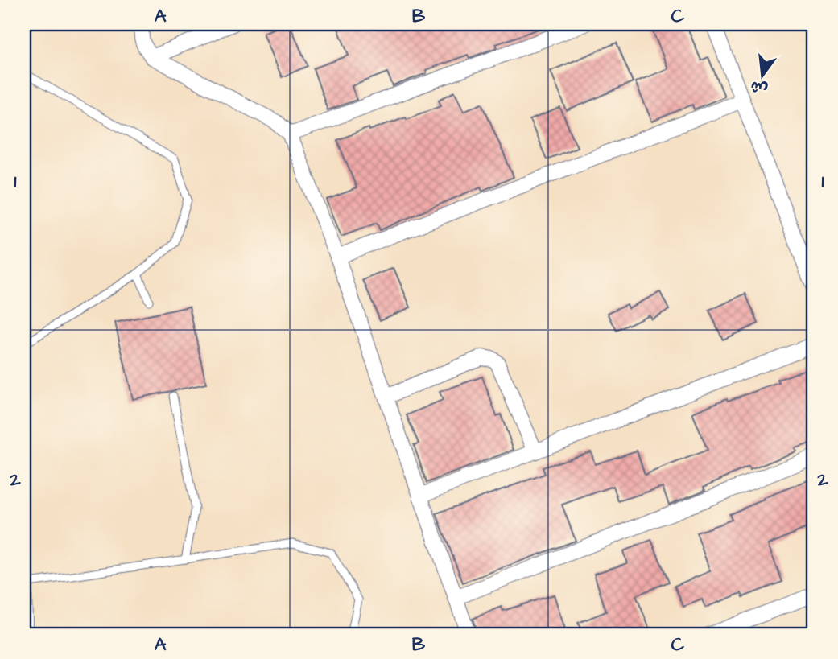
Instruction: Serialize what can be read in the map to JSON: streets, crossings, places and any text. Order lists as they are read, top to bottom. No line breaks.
{"north":"bottom","grid":{"columns":["A","B","C"],"rows":["1","2"]}}
